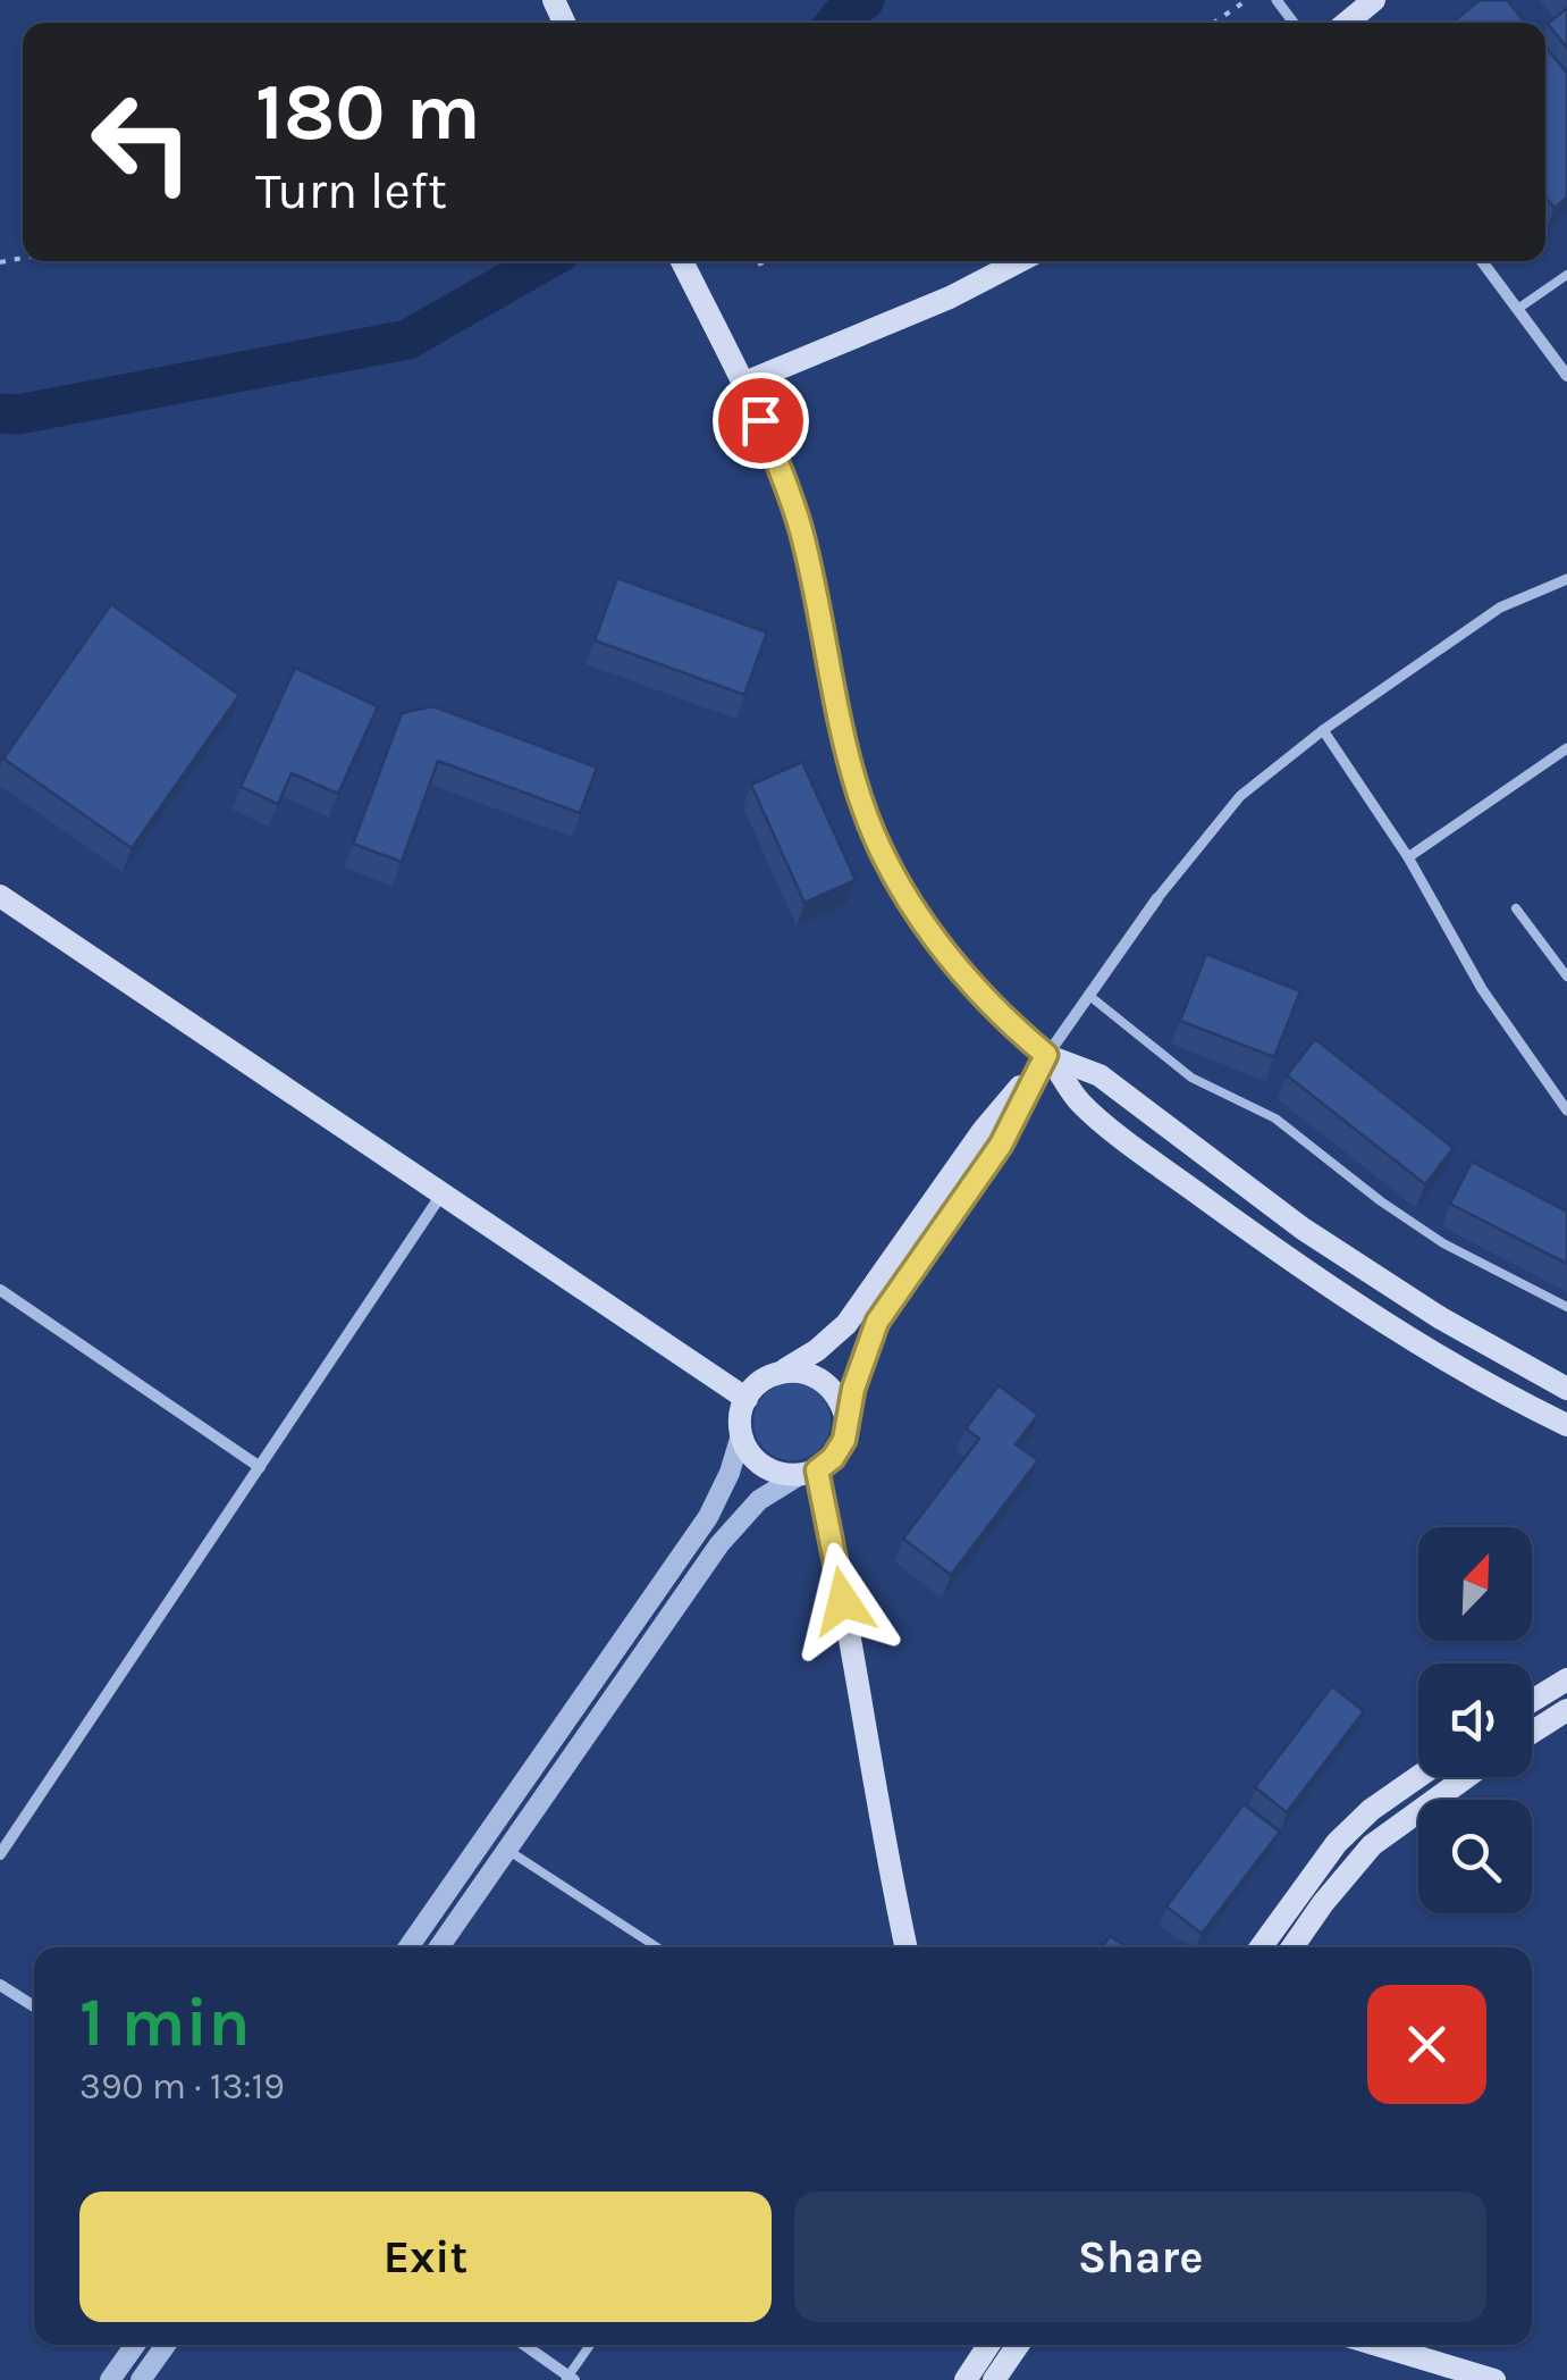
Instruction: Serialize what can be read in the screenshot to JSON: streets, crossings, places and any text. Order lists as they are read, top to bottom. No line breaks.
{"north":"top right","page":{"turn":["180 m","Turn left"],"heading":["1 min","390 m · 13:19"],"buttons":["Exit","Share"]}}
